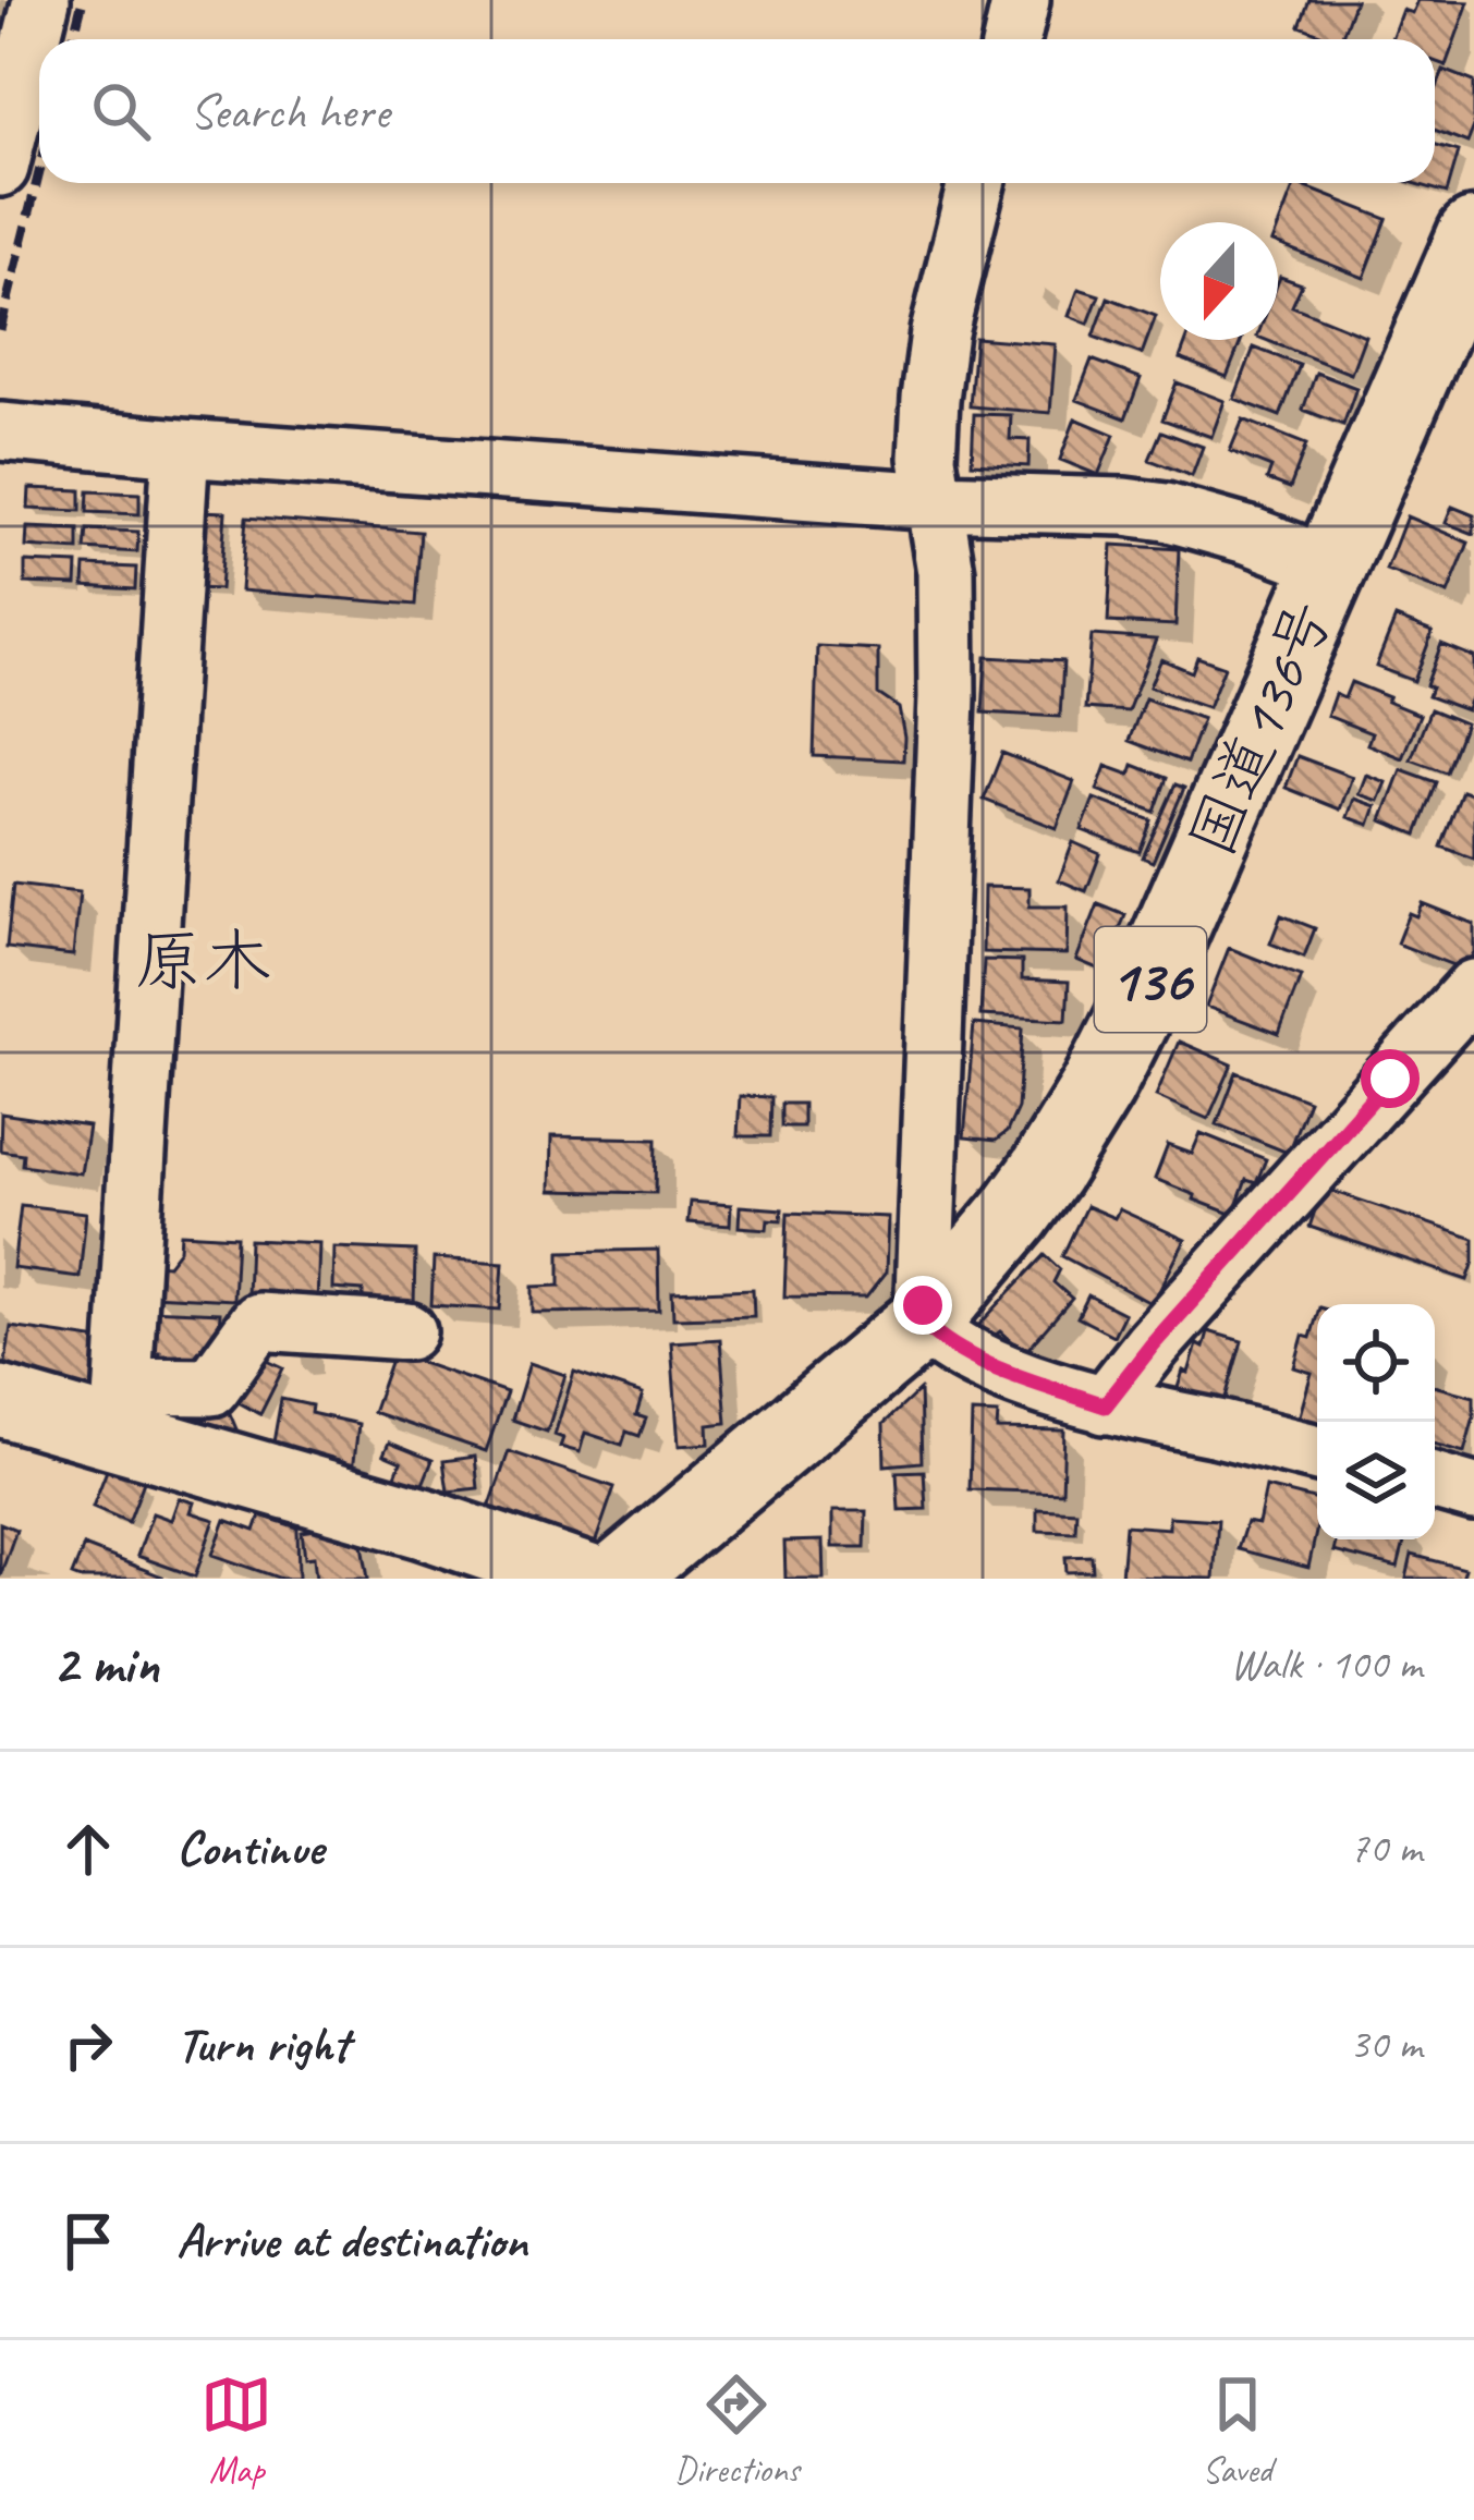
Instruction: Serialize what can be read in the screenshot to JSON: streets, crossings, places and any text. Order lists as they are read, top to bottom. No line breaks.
{"streets":{"highway":["国道136号","136"]},"districts":["原木"],"north":"bottom","page":{"search":"Search here","heading":["2 min","Walk · 100 m"],"list":[["Continue","70 m"],["Turn right","30 m"],"Arrive at destination"],"nav":["Map","Directions","Saved"]}}
